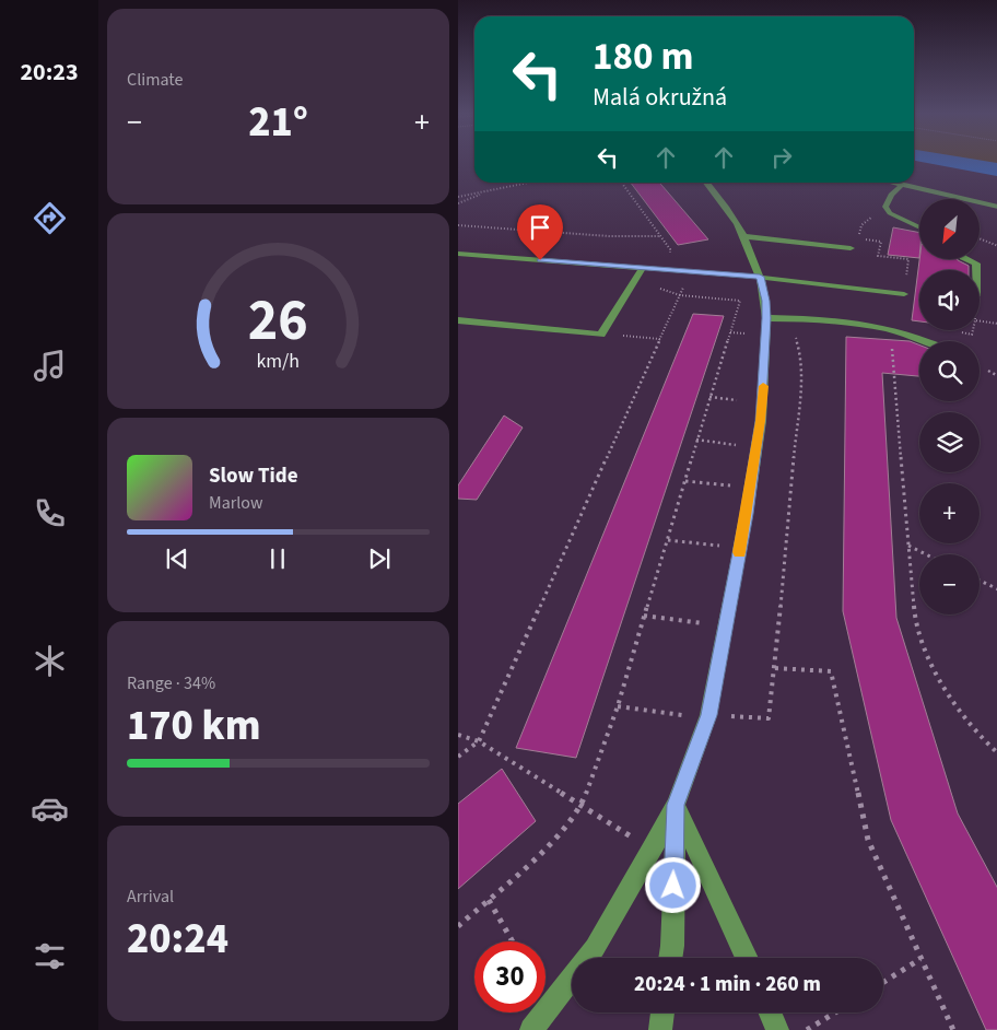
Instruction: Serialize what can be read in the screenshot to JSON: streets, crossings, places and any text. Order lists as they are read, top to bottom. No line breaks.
{"north":"bottom left","page":{"tabs":"20:23","tile":["Climate",["Range · 34%","170 km"],["Arrival","20:24"]],"turn":["180 m","Malá okružná"],"heat":["−","21°","+"],"map_buttons":["+","−"],"song":["Slow Tide","Marlow"],"limit":"30","trip":"20:24 · 1 min · 260 m","gauge":["26","km/h"]}}
